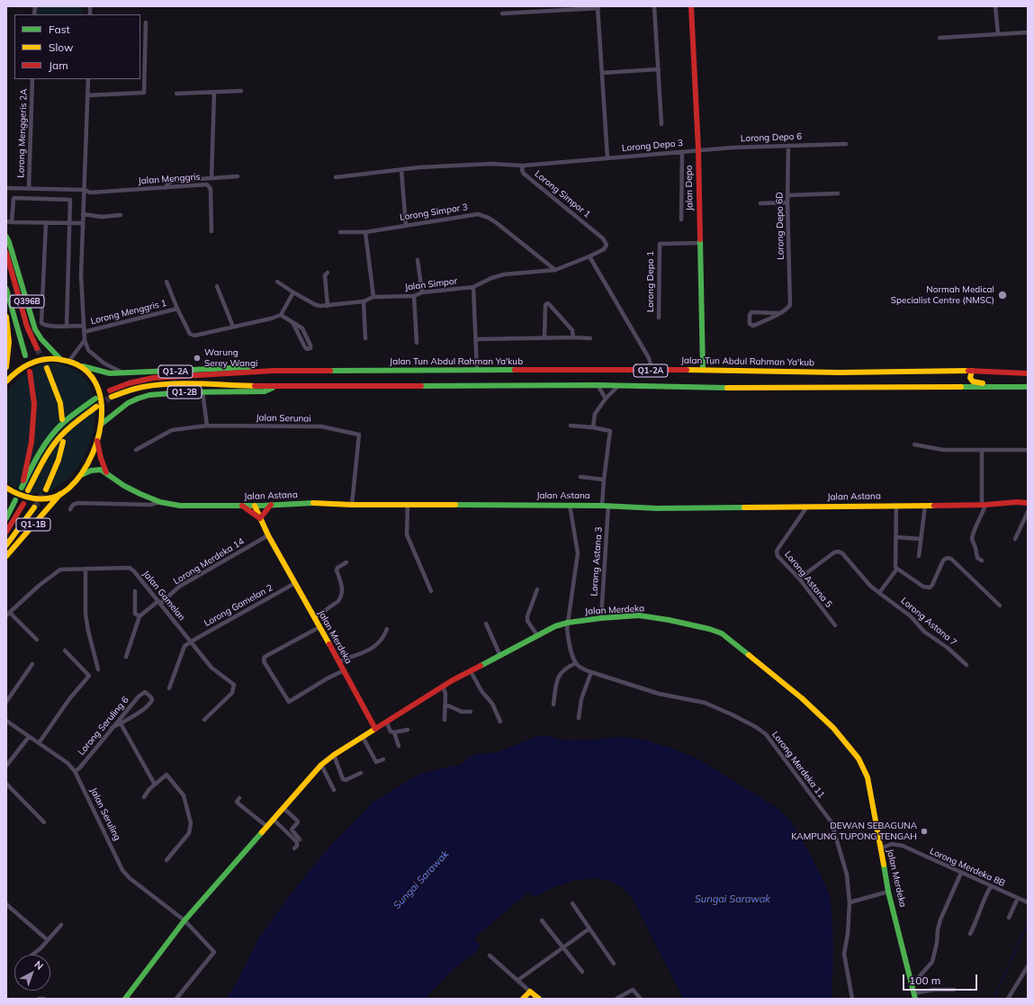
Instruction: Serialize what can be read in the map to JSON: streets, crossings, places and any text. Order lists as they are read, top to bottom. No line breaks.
{"streets":{"main road":["Jalan Depo","Q396B","Jalan Tun Abdul Rahman Ya'kub","Q1-2A","Q1-2B","Jalan Astana","Q1-1B","Jalan Merdeka"],"street":["Lorong Menggeris 2A","Lorong Depo 6","Lorong Depo 3","Jalan Menggris","Lorong Simpor 1","Lorong Simpor 3","Lorong Depo 6D","Lorong Depo 1","Jalan Simpor","Lorong Menggris 1","Jalan Serunai","Lorong Merdeka 14","Lorong Astana 3","Lorong Astana 5","Jalan Gamelan","Lorong Gamelan 2","Lorong Astana 7","Lorong Seruling 6","Lorong Merdeka 11","Jalan Seruling","Lorong Merdeka 8B"]},"crossings":[["Lorong Menggeris 2A","Jalan Menggris"],["Lorong Depo 6","Lorong Depo 3"],["Lorong Depo 6","Jalan Depo"],["Lorong Depo 6","Lorong Depo 6D"],["Lorong Depo 3","Jalan Depo"],["Lorong Depo 3","Lorong Simpor 1"],["Jalan Depo","Lorong Depo 1"],["Jalan Depo","Jalan Tun Abdul Rahman Ya'kub"],["Lorong Simpor 1","Jalan Simpor"],["Lorong Simpor 3","Jalan Simpor"],["Jalan Tun Abdul Rahman Ya'kub","Q1-2A"],["Jalan Serunai","Jalan Astana"],["Jalan Astana","Lorong Astana 3"],["Jalan Astana","Lorong Astana 5"],["Jalan Astana","Jalan Merdeka"],["Lorong Merdeka 14","Jalan Gamelan"],["Lorong Merdeka 14","Jalan Merdeka"],["Lorong Astana 3","Jalan Merdeka"],["Lorong Astana 5","Lorong Astana 7"],["Jalan Gamelan","Lorong Gamelan 2"],["Lorong Gamelan 2","Jalan Merdeka"],["Jalan Merdeka","Lorong Merdeka 8B"],["Lorong Seruling 6","Jalan Seruling"]],"water":["Sungai Sarawak"],"places":["Normah Medical Specialist Centre (NMSC)","Warung Serey Wangi","DEWAN SEBAGUNA KAMPUNG TUPONG TENGAH"],"legend":["Fast","Slow","Jam"],"scale_bar":"100 m","north":"top right"}
